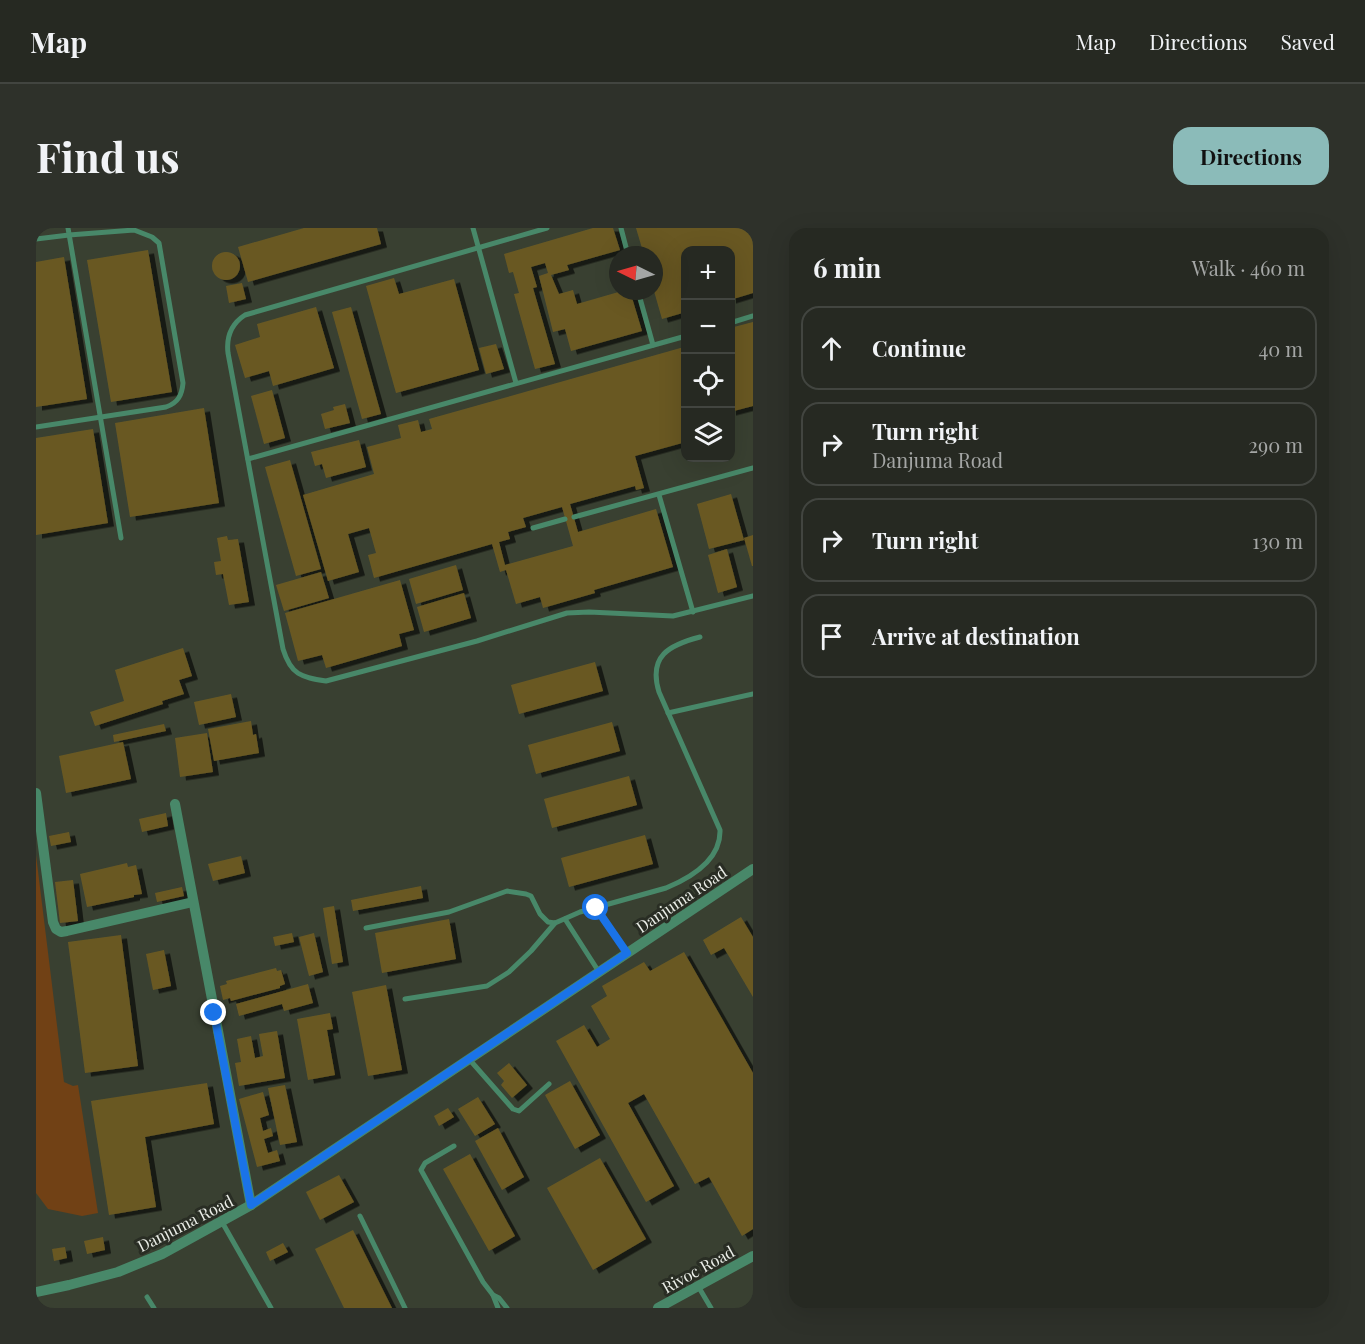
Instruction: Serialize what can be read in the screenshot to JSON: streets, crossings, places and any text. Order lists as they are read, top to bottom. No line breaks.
{"streets":{"street":["Danjuma Road","Rivoc Road"]},"north":"left","page":{"header":"Map","nav":["Map","Directions","Saved"],"buttons":"Directions","title":"Find us","heading":["6 min","Walk · 460 m"],"map_buttons":["+","−"],"list":[["Continue","40 m"],["Turn right","Danjuma Road","290 m"],["Turn right","130 m"],"Arrive at destination"]}}
